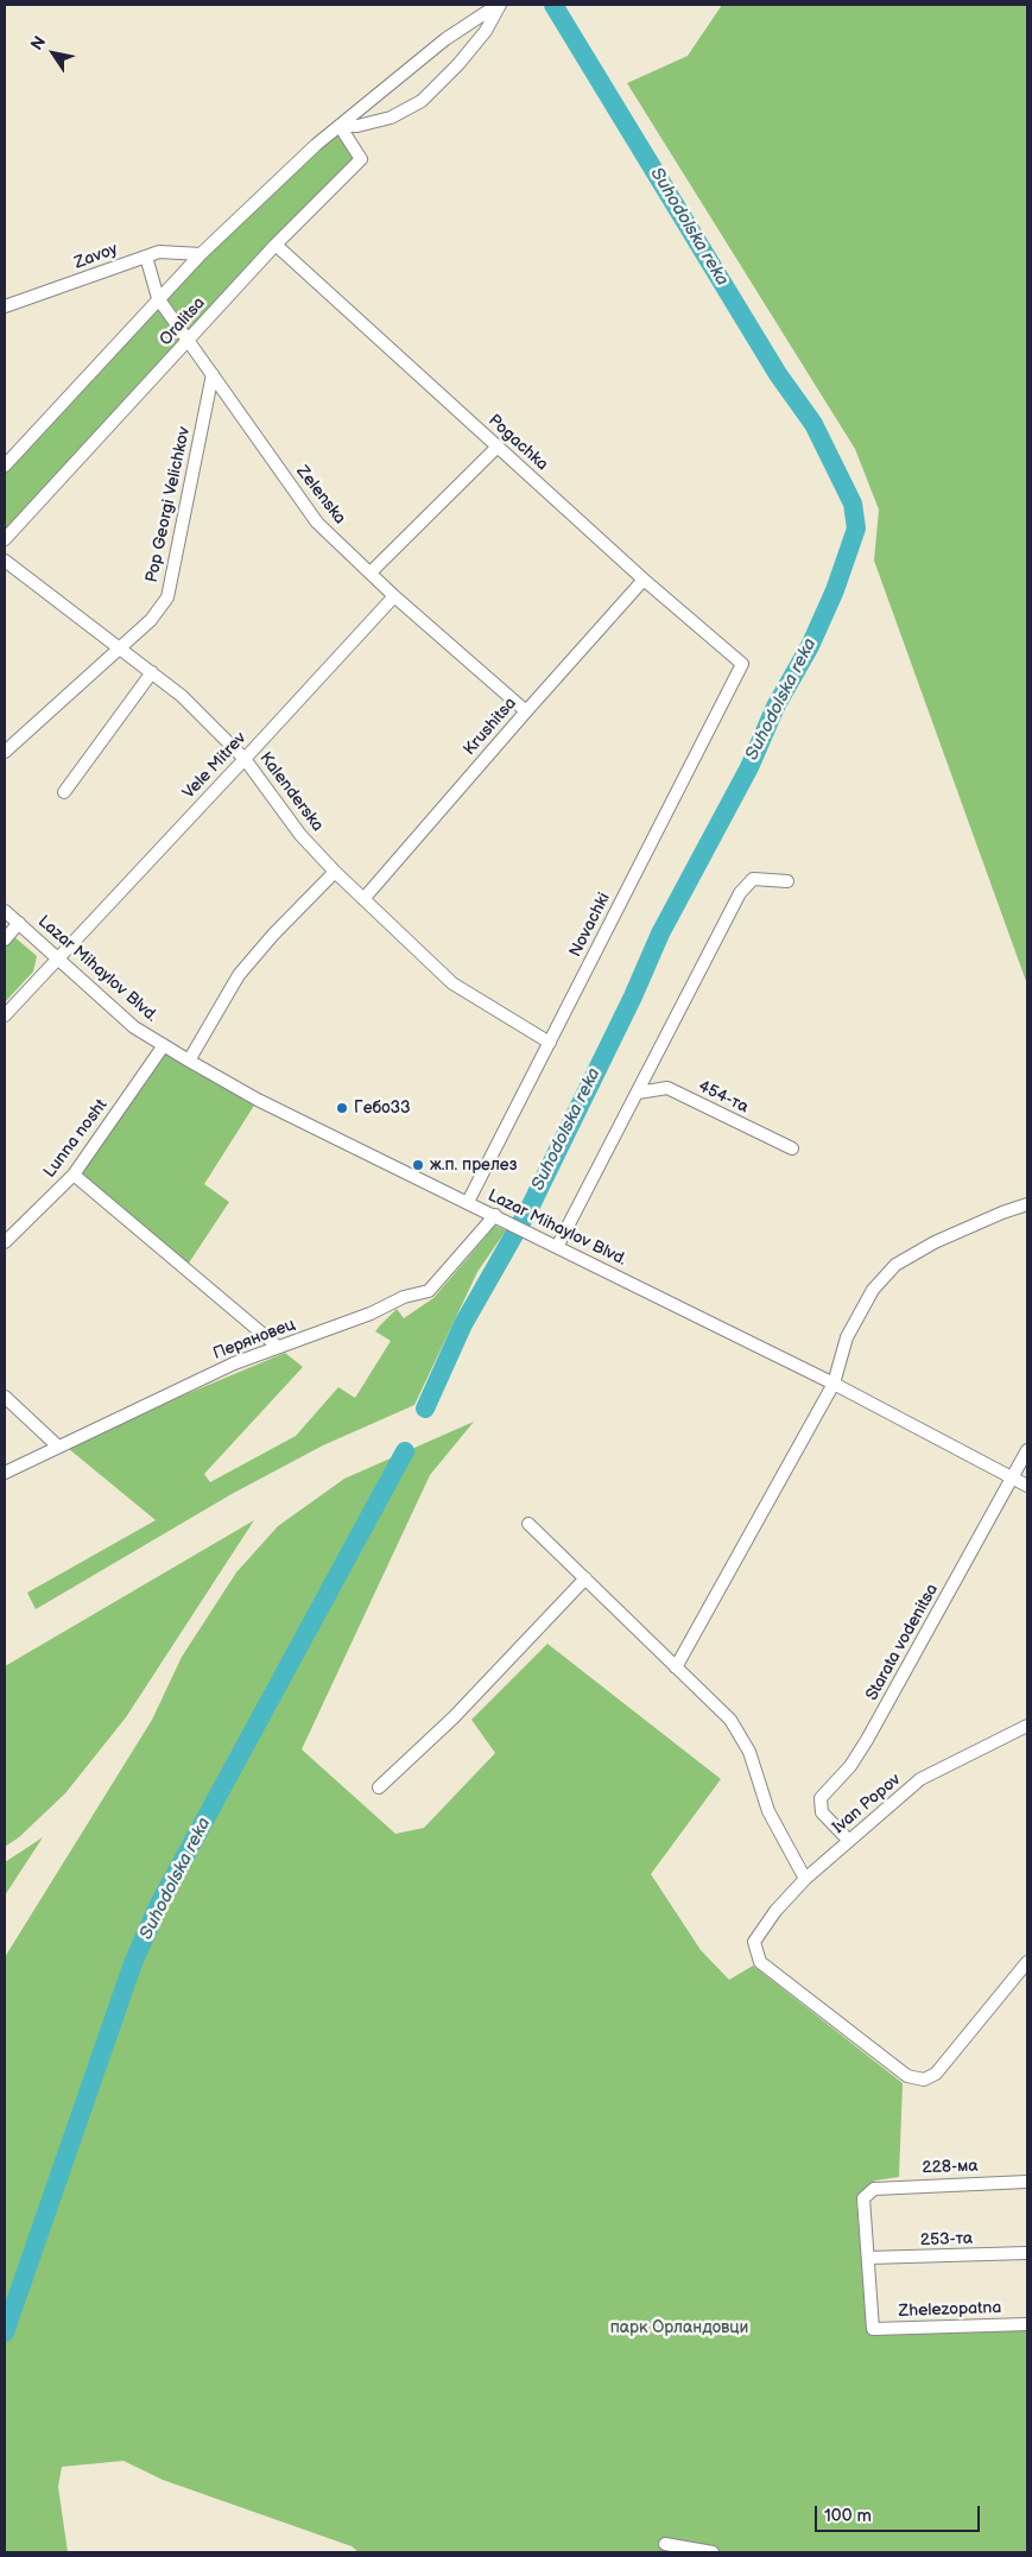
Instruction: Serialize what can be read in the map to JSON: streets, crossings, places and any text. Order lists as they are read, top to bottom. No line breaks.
{"streets":{"street":["Zavoy","Oralitsa","Pogachka","Zelenska","Pop Georgi Velichkov","Krushitsa","Vele Mitrev","Kalenderska","Novachki","Lazar Mihaylov Blvd.","454-та","Lunna nosht","Перяновец","Starata vodenitsa","Ivan Popov","228-ма","253-та","Zhelezopatna"]},"crossings":[["Zavoy","Oralitsa"],["Zavoy","Zelenska"],["Oralitsa","Pogachka"],["Oralitsa","Zelenska"],["Pogachka","Krushitsa"],["Pogachka","Novachki"],["Zelenska","Pop Georgi Velichkov"],["Zelenska","Krushitsa"],["Zelenska","Vele Mitrev"],["Pop Georgi Velichkov","Kalenderska"],["Krushitsa","Kalenderska"],["Vele Mitrev","Kalenderska"],["Vele Mitrev","Lazar Mihaylov Blvd."],["Kalenderska","Novachki"],["Novachki","Lazar Mihaylov Blvd."],["Lazar Mihaylov Blvd.","Lunna nosht"],["Lazar Mihaylov Blvd.","Перяновец"],["Lazar Mihaylov Blvd.","Starata vodenitsa"],["Starata vodenitsa","Ivan Popov"],["228-ма","253-та"],["228-ма","Zhelezopatna"],["253-та","Zhelezopatna"]],"water":["Suhodolska reka"],"parks":["парк Орландовци"],"places":["Гебо33","ж.п. прелез"],"scale_bar":"100 m","north":"top left"}
